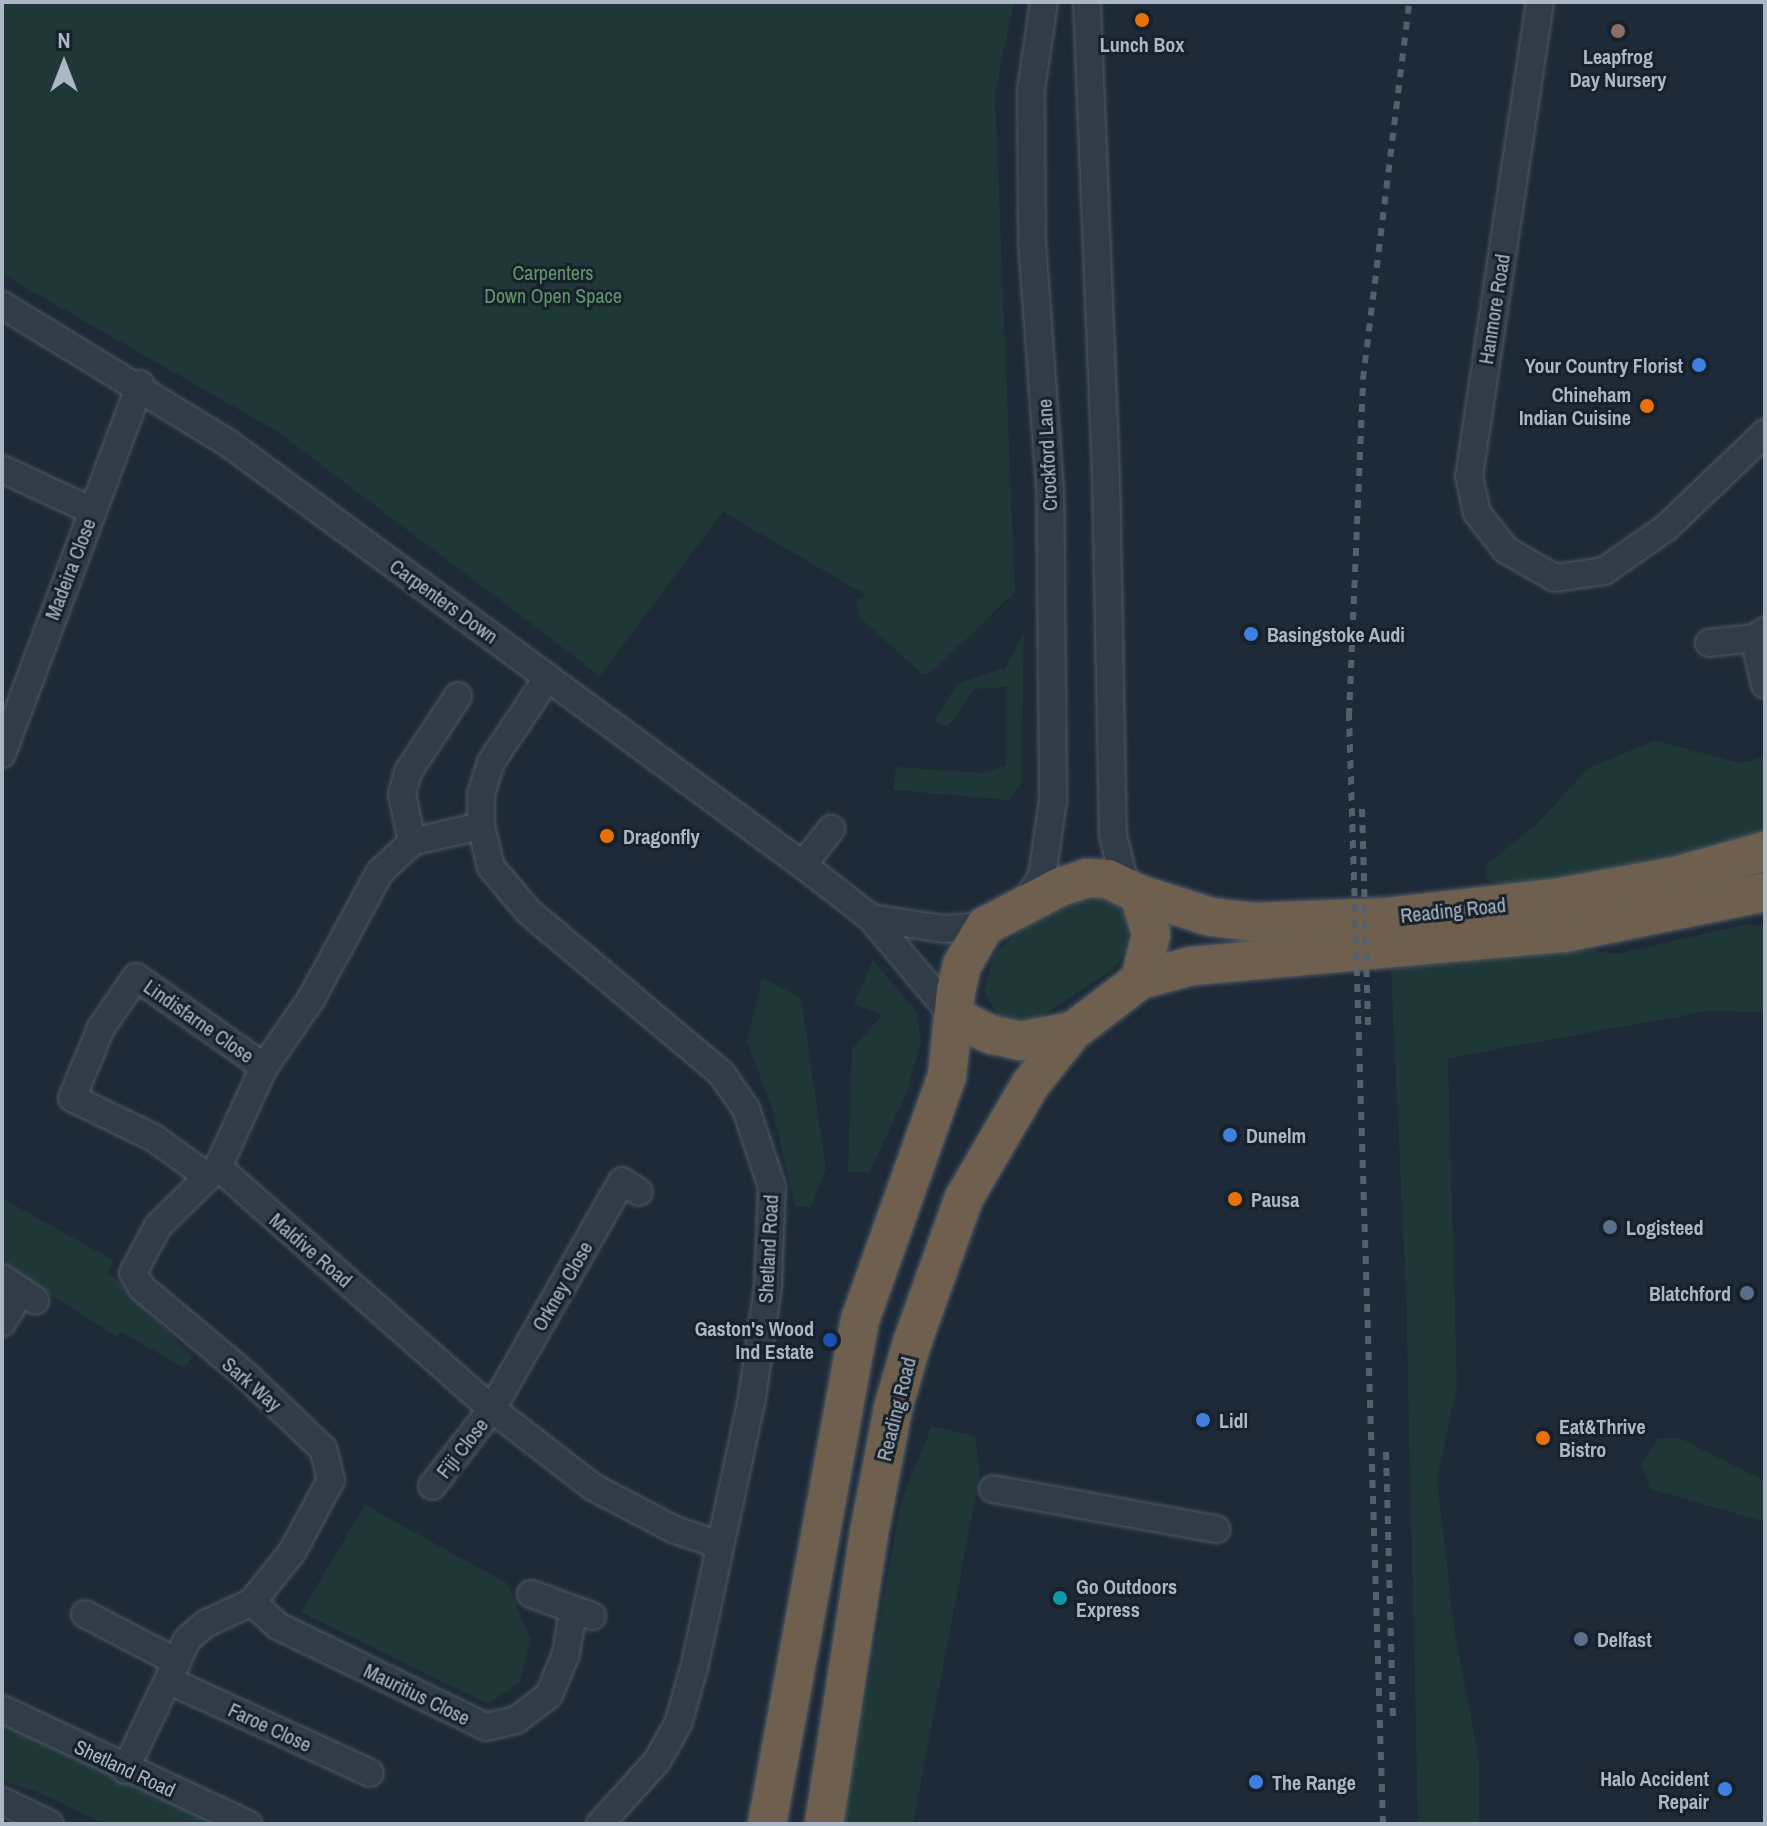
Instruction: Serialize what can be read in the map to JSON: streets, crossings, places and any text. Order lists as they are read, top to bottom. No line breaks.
{"streets":{"highway":["Reading Road"],"street":["Hanmore Road","Crockford Lane","Madeira Close","Carpenters Down","Lindisfarne Close","Shetland Road","Maldive Road","Orkney Close","Sark Way","Fiji Close","Mauritius Close","Faroe Close"]},"crossings":[["Crockford Lane","Carpenters Down"],["Crockford Lane","Reading Road"],["Madeira Close","Carpenters Down"],["Carpenters Down","Reading Road"],["Carpenters Down","Shetland Road"],["Lindisfarne Close","Maldive Road"],["Lindisfarne Close","Sark Way"],["Shetland Road","Maldive Road"],["Maldive Road","Orkney Close"],["Maldive Road","Sark Way"],["Maldive Road","Fiji Close"],["Orkney Close","Fiji Close"],["Sark Way","Mauritius Close"],["Sark Way","Faroe Close"]],"parks":["Carpenters Down Open Space"],"places":["Lunch Box","Leapfrog Day Nursery","Your Country Florist","Chineham Indian Cuisine","Basingstoke Audi","Dragonfly","Dunelm","Pausa","Logisteed","Blatchford","Gaston's Wood Ind Estate","Lidl","Eat&Thrive Bistro","Go Outdoors Express","Delfast","The Range","Halo Accident Repair"],"north":"top"}
